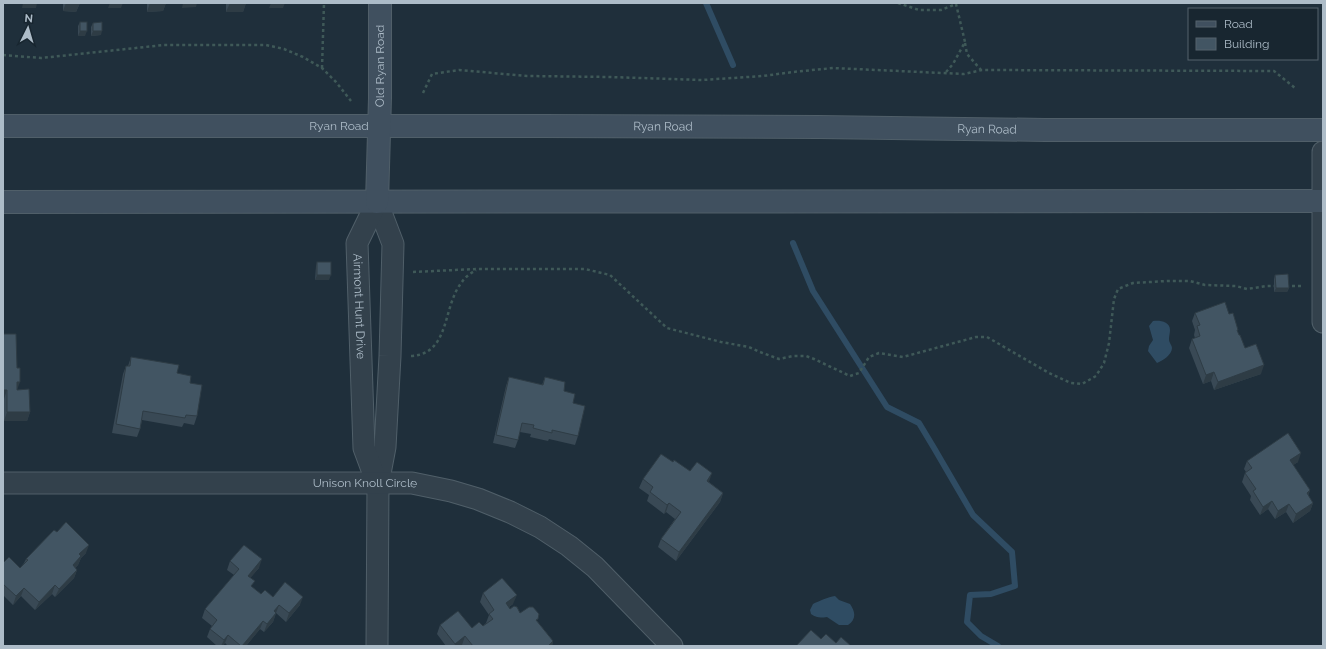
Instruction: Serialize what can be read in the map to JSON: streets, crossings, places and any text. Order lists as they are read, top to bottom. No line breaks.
{"streets":{"main road":["Old Ryan Road","Ryan Road"],"street":["Airmont Hunt Drive","Unison Knoll Circle"]},"crossings":[["Old Ryan Road","Ryan Road"],["Old Ryan Road","Airmont Hunt Drive"],["Airmont Hunt Drive","Unison Knoll Circle"]],"legend":["Road","Building"],"north":"top"}
